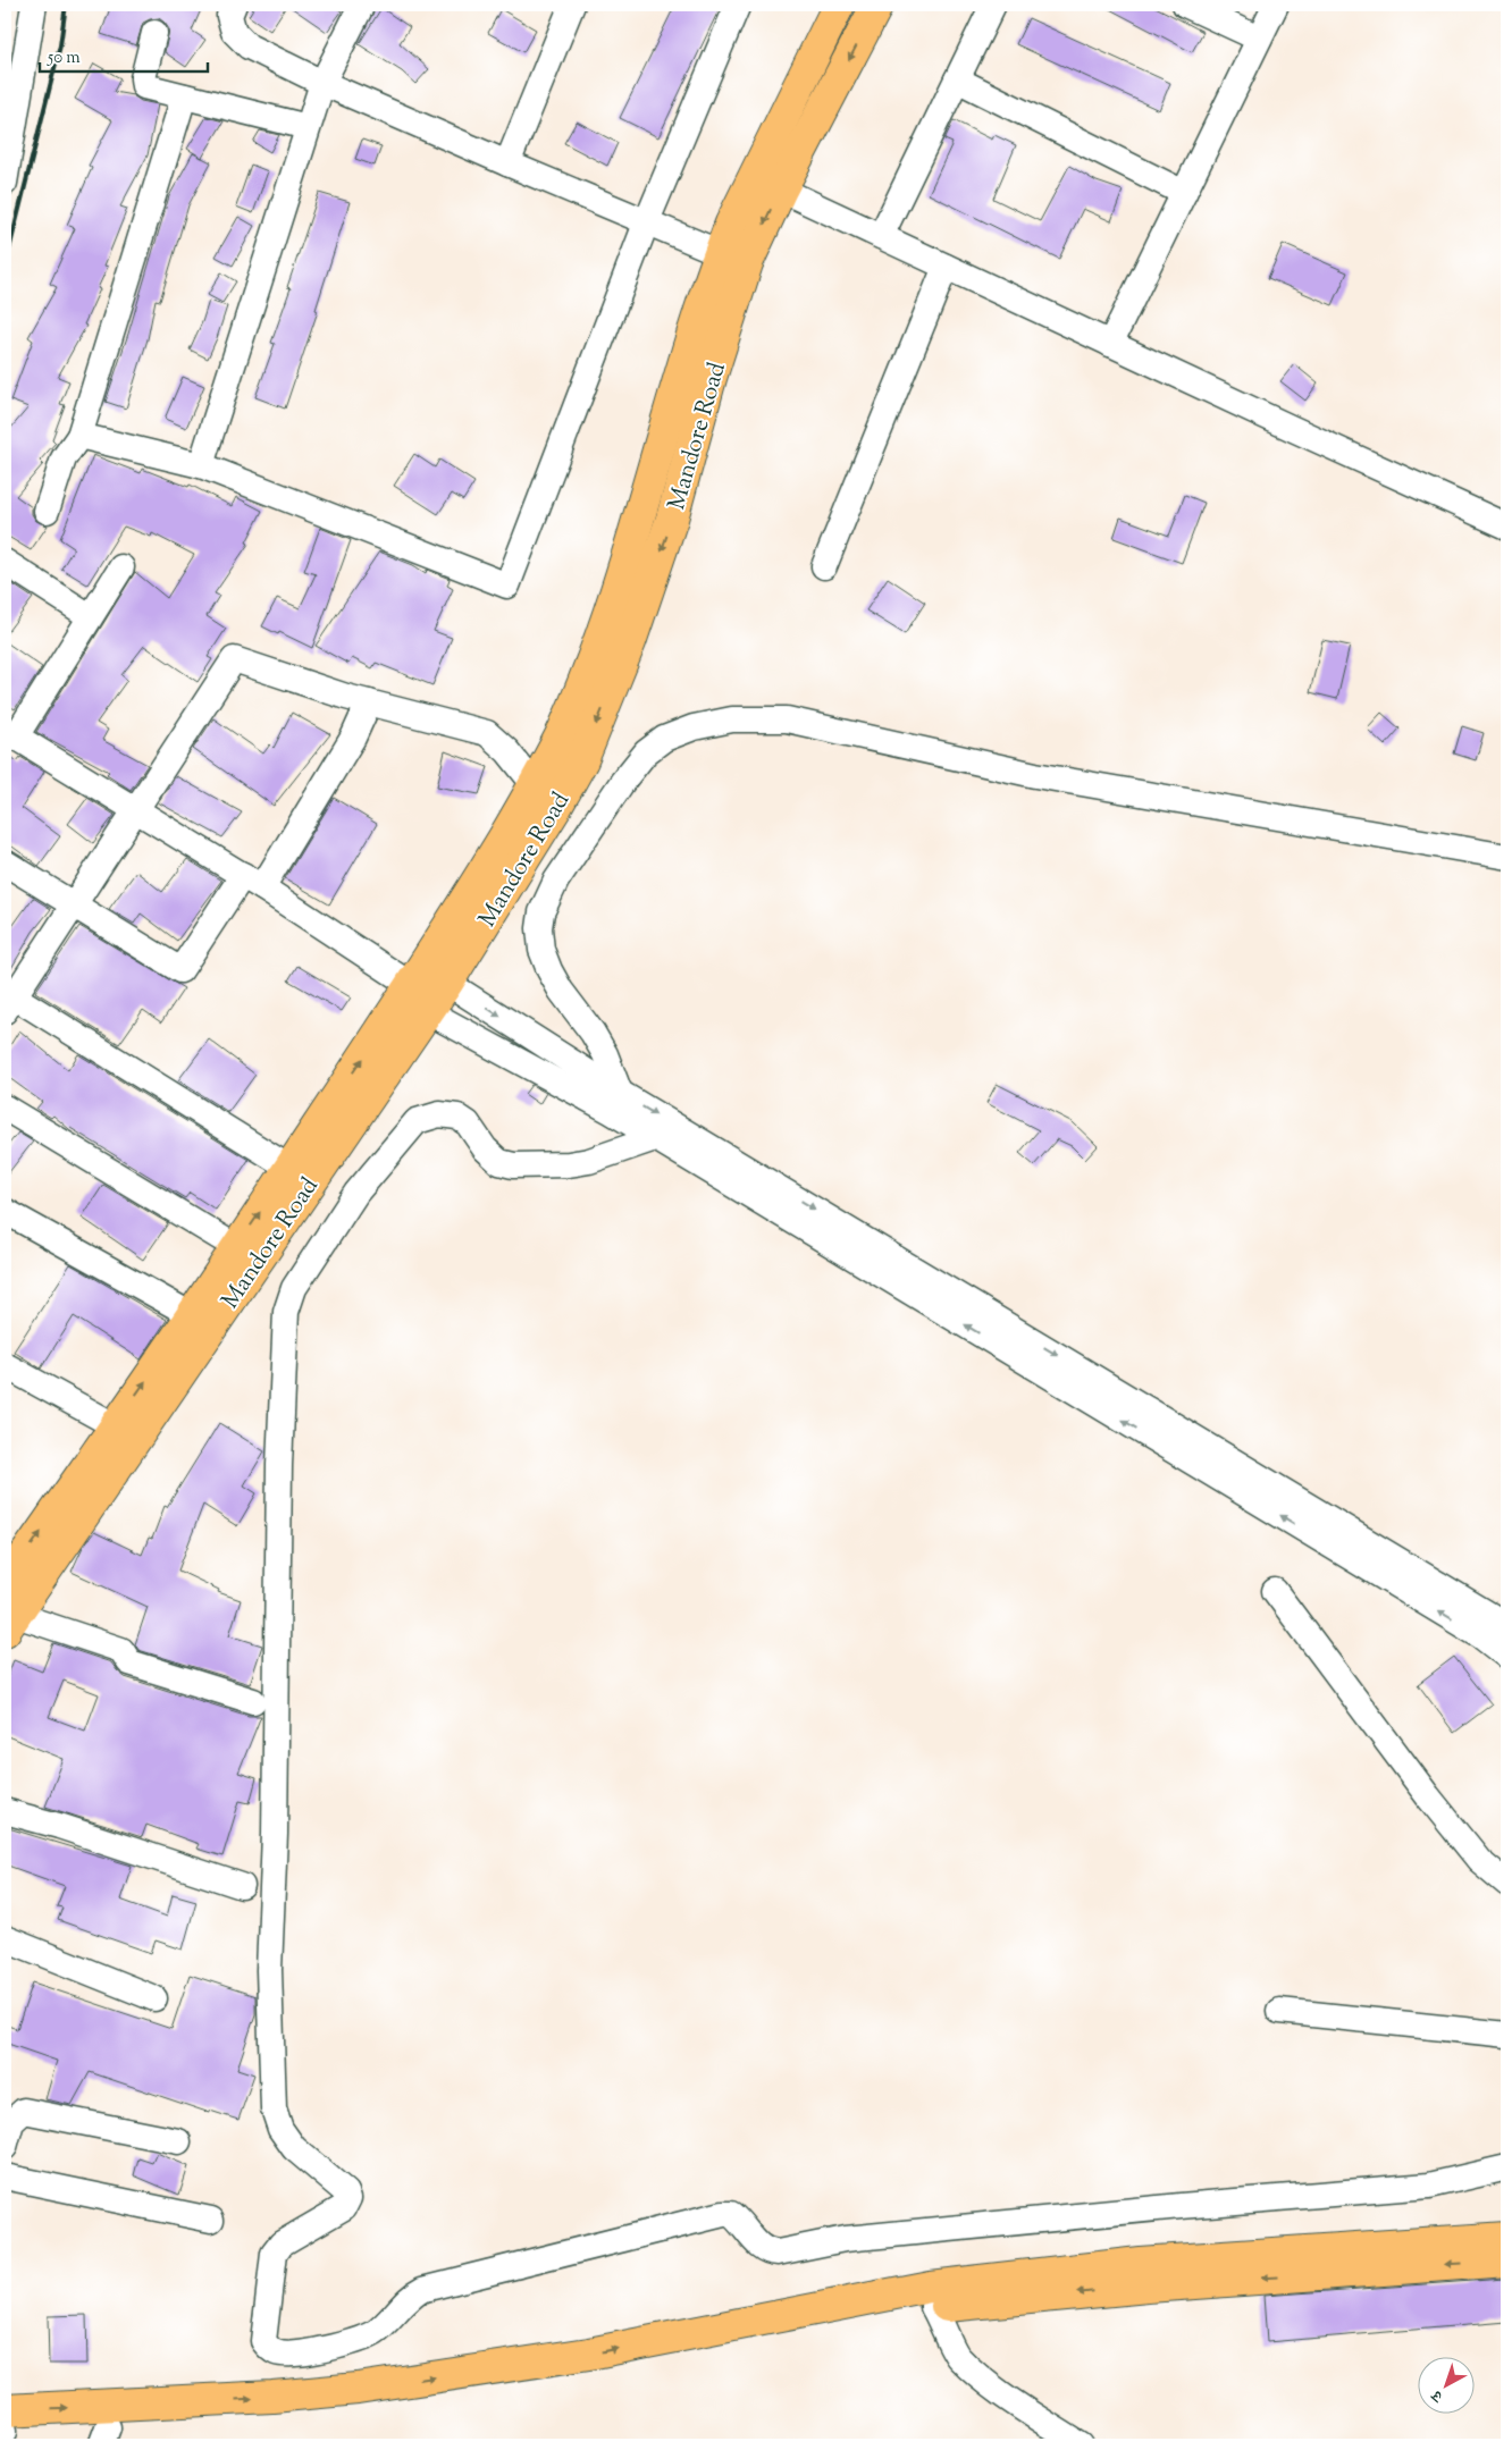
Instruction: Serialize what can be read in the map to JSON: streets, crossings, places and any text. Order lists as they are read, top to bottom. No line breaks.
{"streets":{"highway":["Mandore Road"]},"scale_bar":"50 m","north":"bottom left"}
